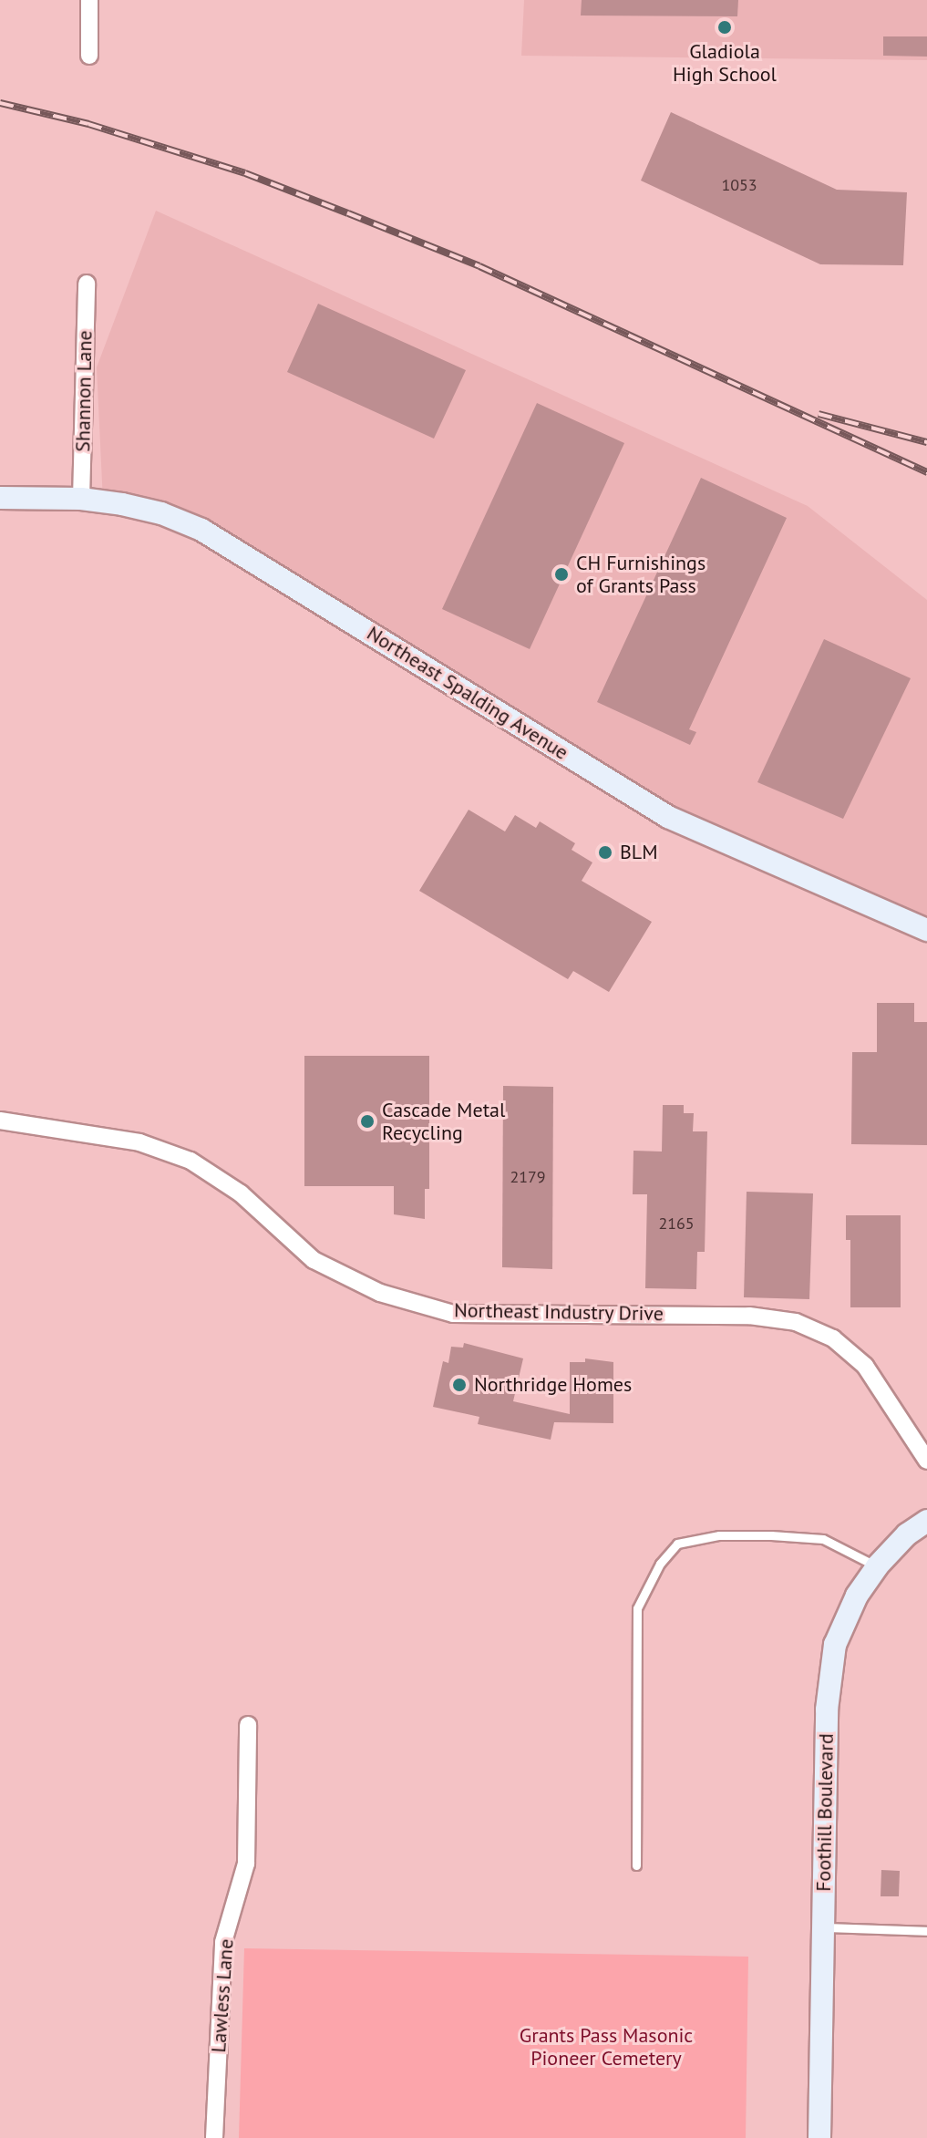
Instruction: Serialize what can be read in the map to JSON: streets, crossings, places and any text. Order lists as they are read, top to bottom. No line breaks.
{"streets":{"street":["Shannon Lane","Northeast Spalding Avenue","Northeast Industry Drive","Foothill Boulevard","Lawless Lane"]},"crossings":[["Shannon Lane","Northeast Spalding Avenue"]],"parks":["Grants Pass Masonic Pioneer Cemetery"],"places":["Gladiola High School","CH Furnishings of Grants Pass","BLM","Cascade Metal Recycling","Northridge Homes"],"house_numbers":["1053","2179","2165"]}
